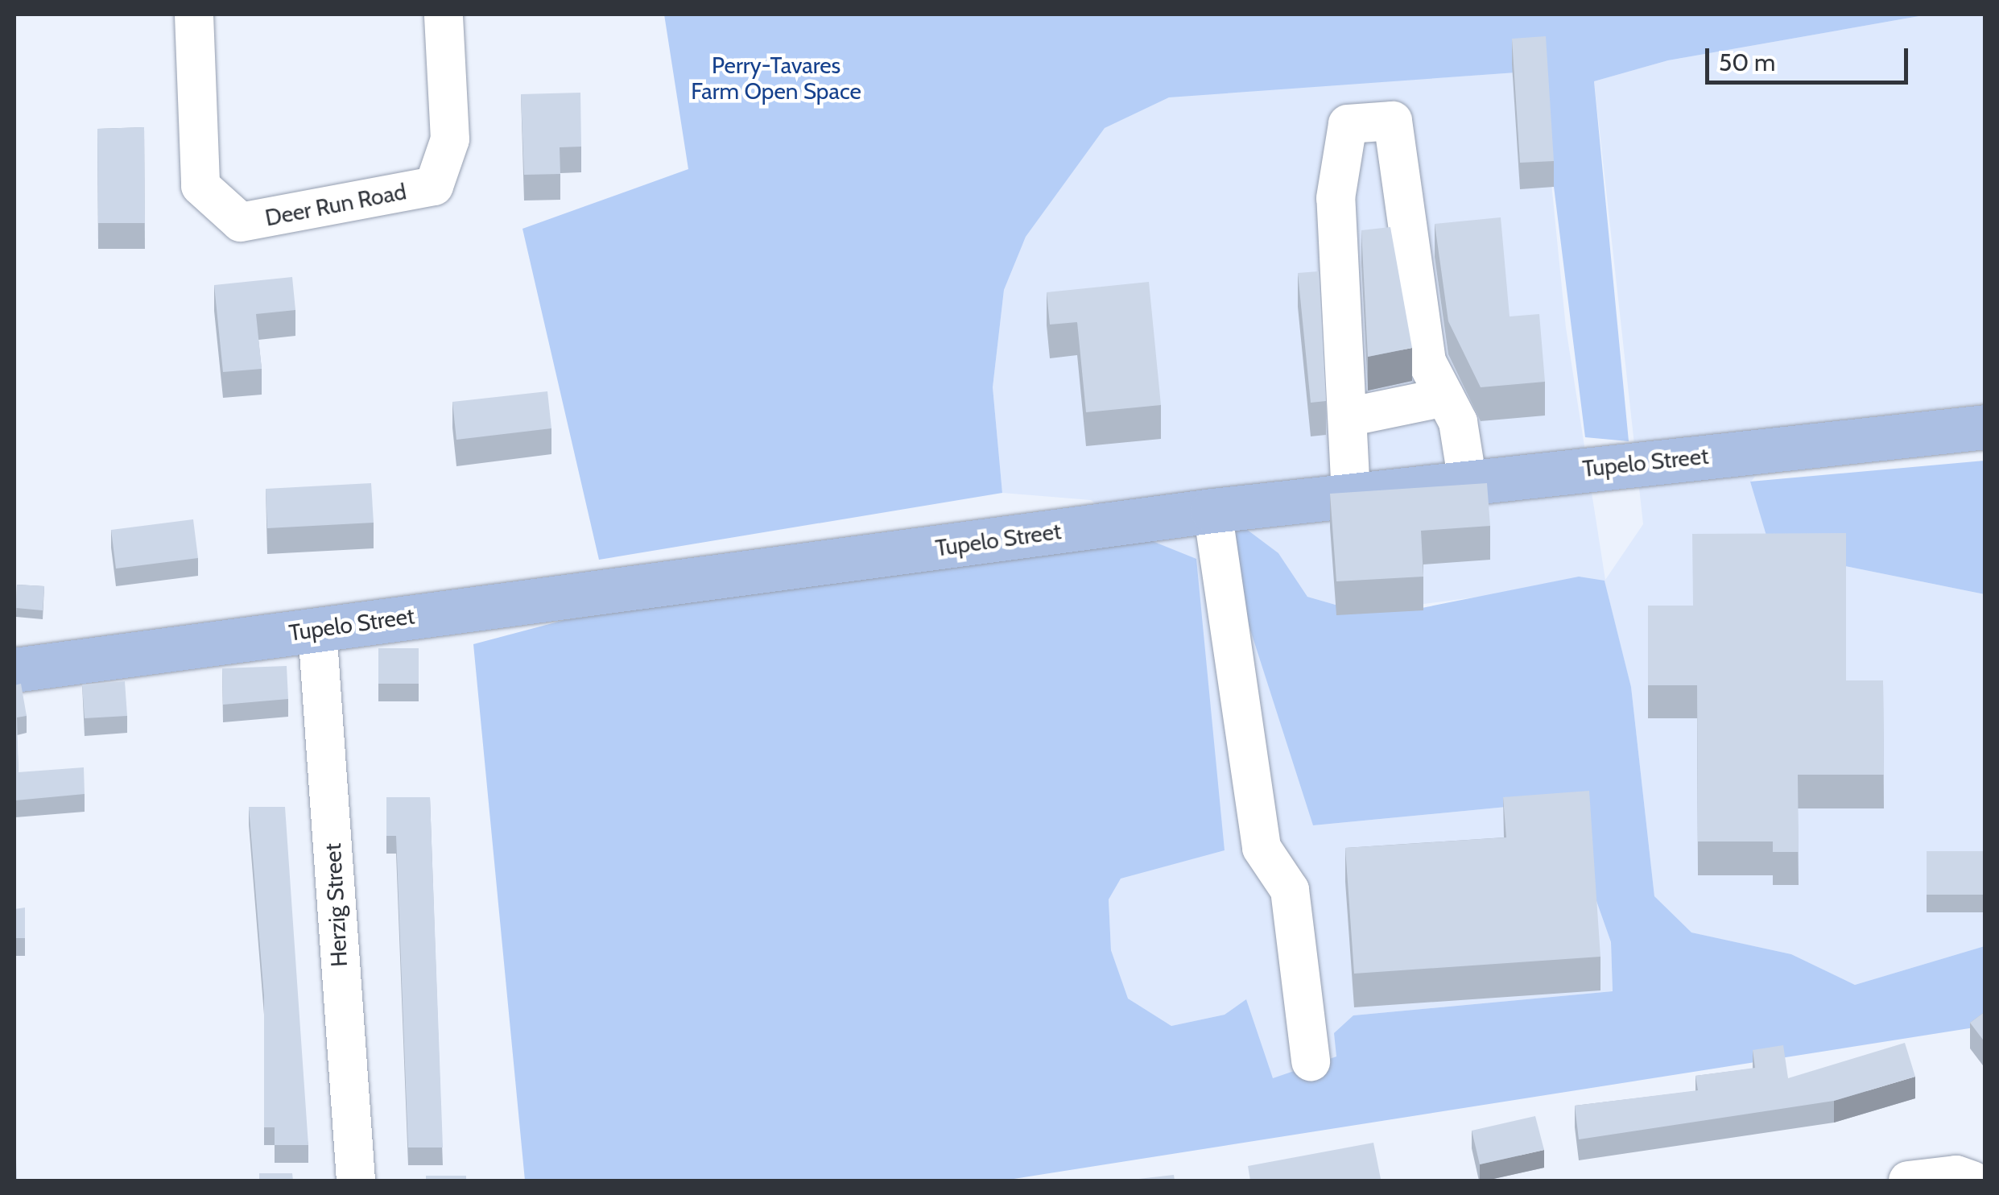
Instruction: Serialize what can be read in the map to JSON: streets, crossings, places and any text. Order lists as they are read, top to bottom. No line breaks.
{"streets":{"main road":["Tupelo Street"],"street":["Deer Run Road","Herzig Street"]},"crossings":[["Tupelo Street","Herzig Street"]],"parks":["Perry-Tavares Farm Open Space"],"scale_bar":"50 m"}
